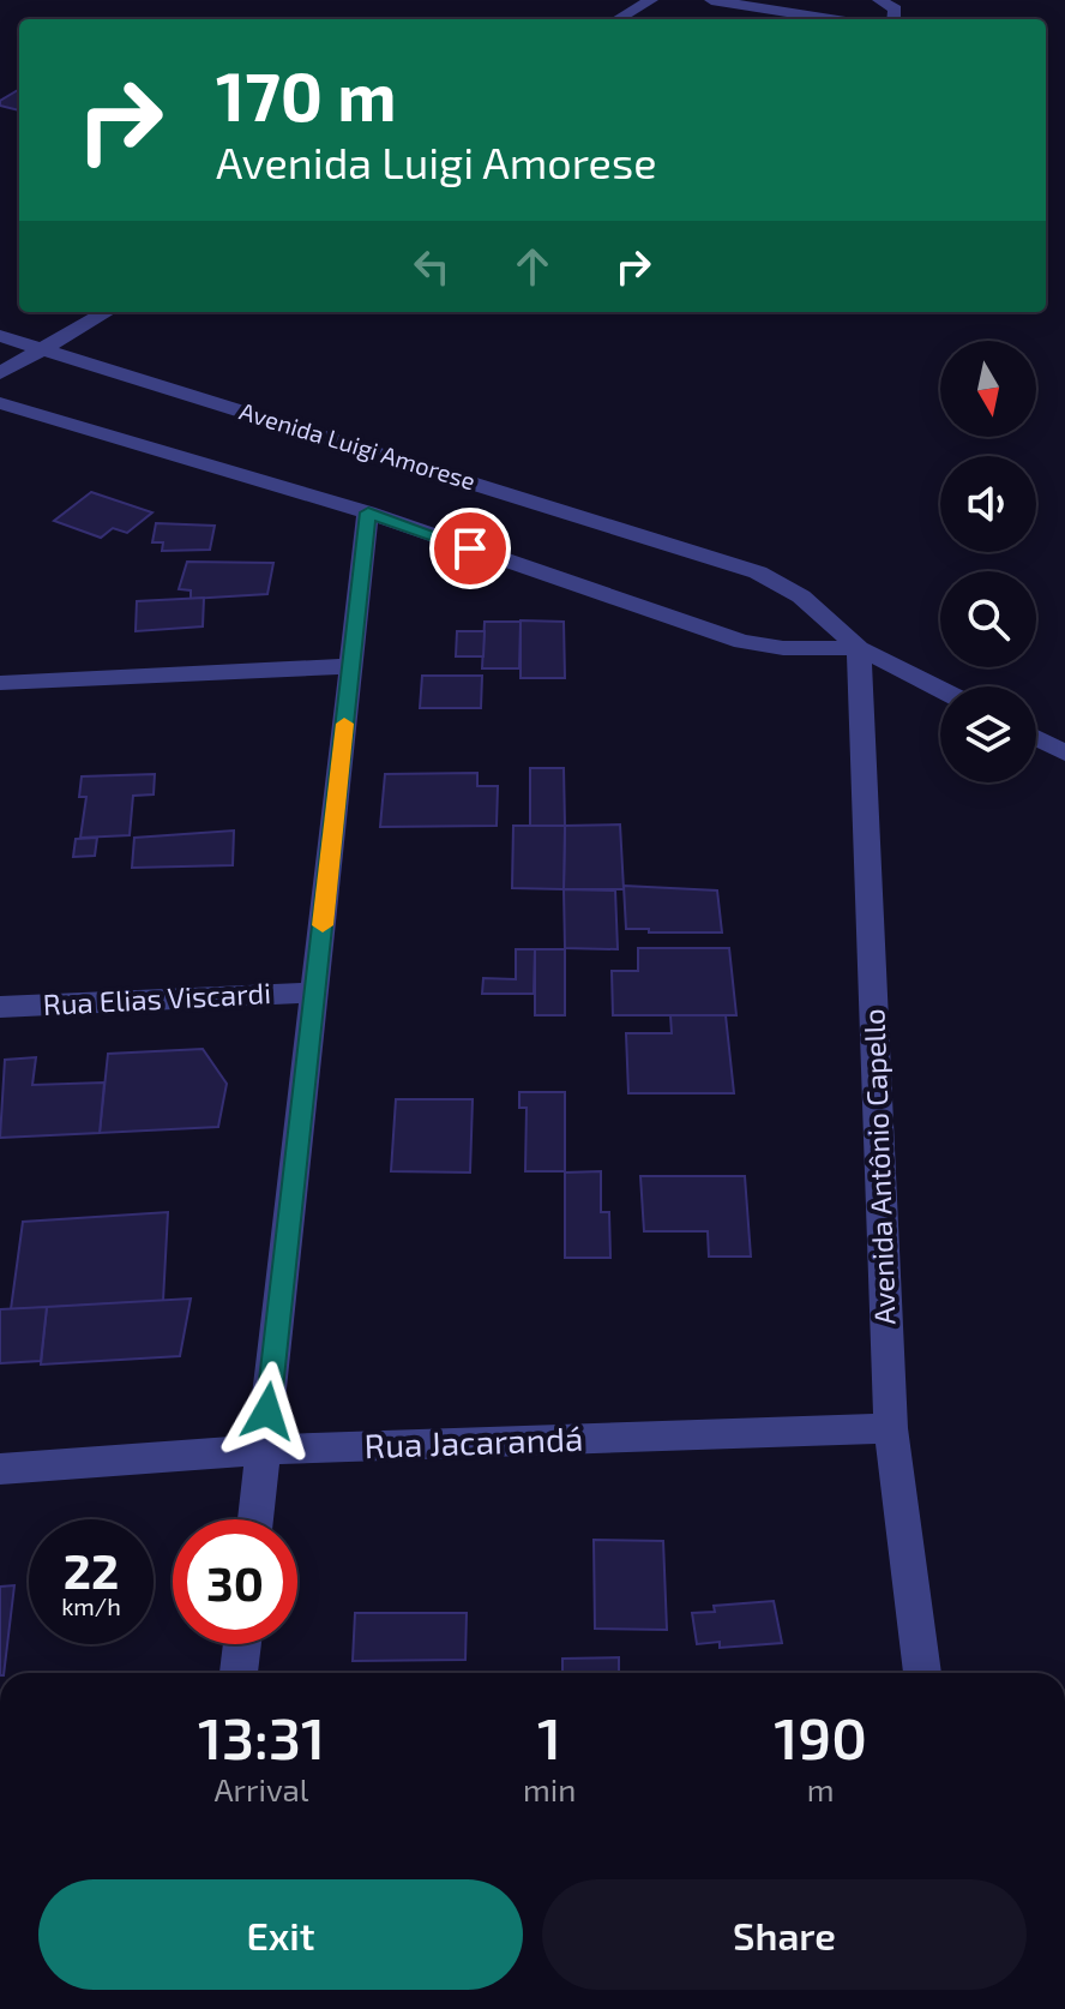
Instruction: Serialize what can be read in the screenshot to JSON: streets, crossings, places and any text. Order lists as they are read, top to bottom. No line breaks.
{"streets":{"street":["Avenida Luigi Amorese","Rua Elias Viscardi","Avenida Antônio Capello","Rua Jacarandá"]},"crossings":[["Avenida Luigi Amorese","Avenida Antônio Capello"],["Avenida Antônio Capello","Rua Jacarandá"]],"north":"bottom","page":{"turn":["170 m","Avenida Luigi Amorese"],"speed":"22 km/h","limit":"30","eta":["13:31","Arrival","1","min","190","m"],"buttons":["Exit","Share"]}}
